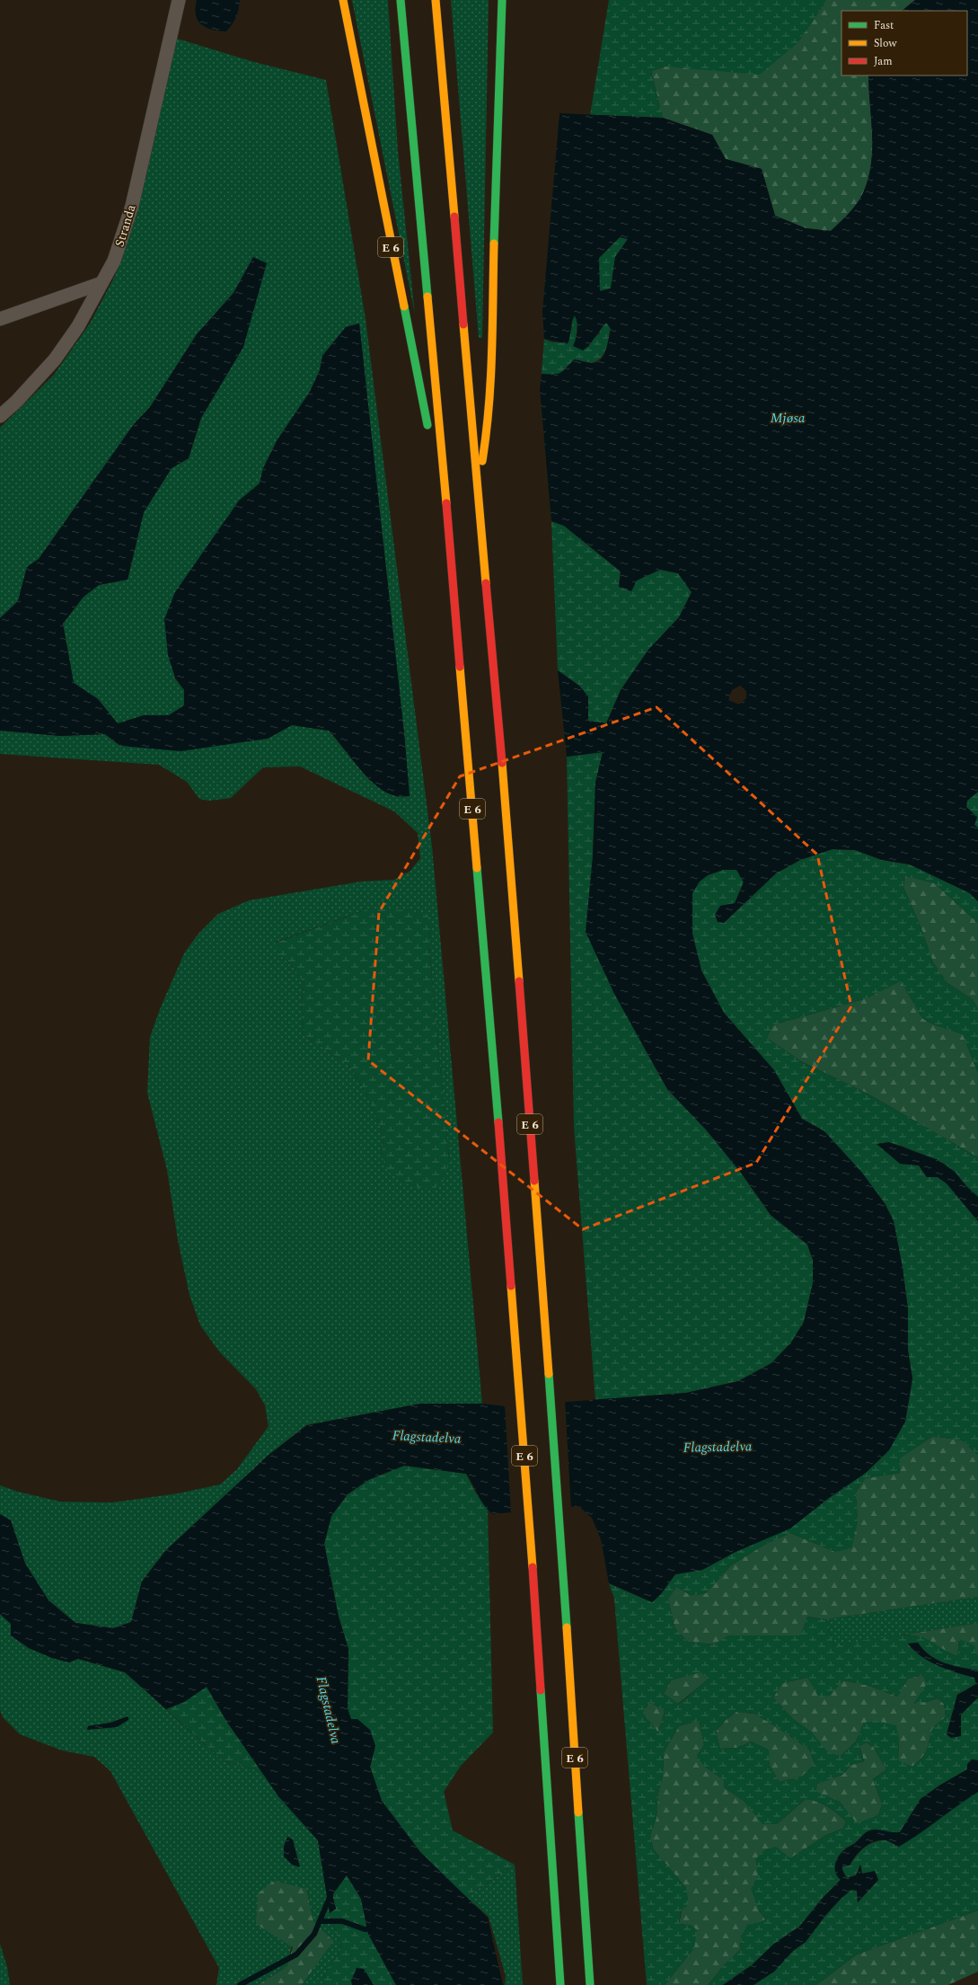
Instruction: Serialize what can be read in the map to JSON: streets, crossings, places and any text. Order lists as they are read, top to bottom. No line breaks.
{"streets":{"highway":["E 6"],"street":["Stranda"]},"water":["Mjøsa","Flagstadelva"],"legend":["Fast","Slow","Jam"]}
